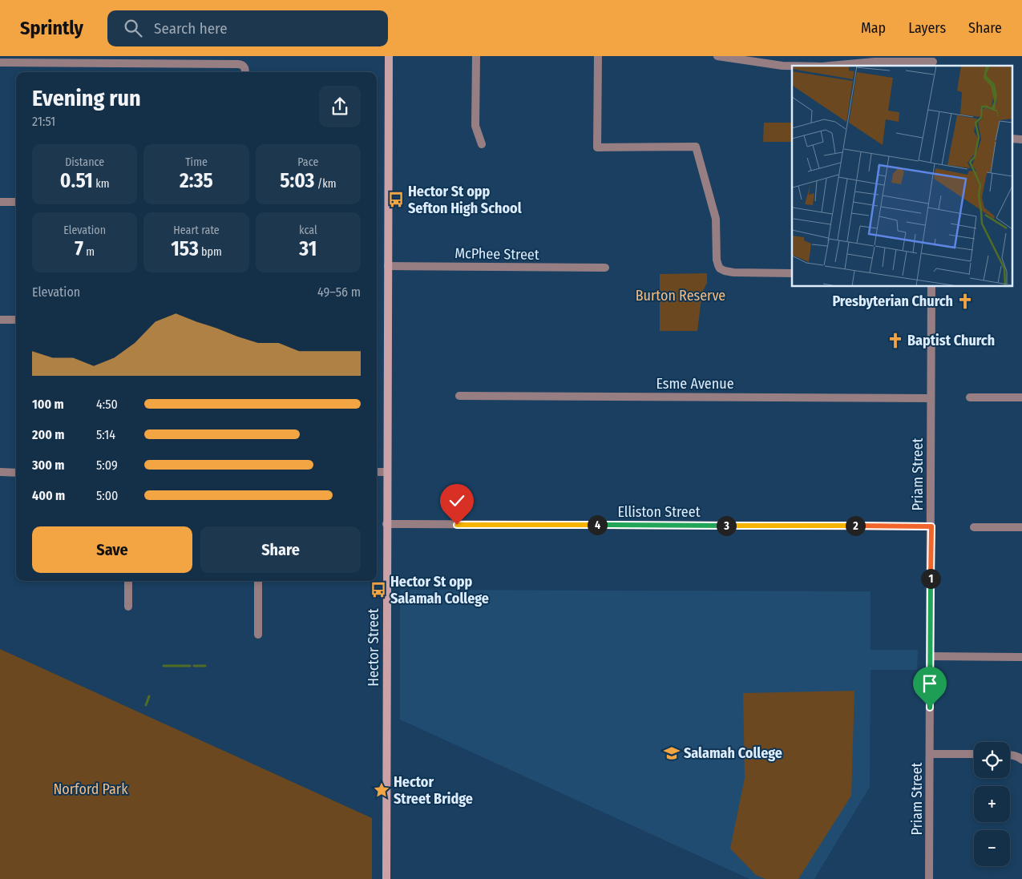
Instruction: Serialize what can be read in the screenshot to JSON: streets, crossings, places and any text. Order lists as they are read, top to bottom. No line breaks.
{"streets":{"main road":["Hector Street"],"street":["McPhee Street","Esme Avenue","Priam Street","Elliston Street"]},"crossings":[["McPhee Street","Hector Street"],["Esme Avenue","Priam Street"],["Priam Street","Elliston Street"],["Elliston Street","Hector Street"]],"parks":["Burton Reserve","Norford Park"],"places":{"bus stop":["Hector St opp Sefton High School","Hector St opp Salamah College"],"church":["Presbyterian Church","Baptist Church"],"school or university":["Salamah College"],"place":["Hector Street Bridge"]},"page":{"header":"Sprintly","search":"Search here","nav":["Map","Layers","Share"],"heading":["Evening run","21:51"],"stats":[["Distance","0.51 km"],["Time","2:35"],["Pace","5:03 /km"],["Elevation","7 m"],["Heart rate","153 bpm"],["kcal","31"]],"chart":["Elevation","49–56 m"],"list":[{"name":"100 m","note":"4:50"},{"name":"200 m","note":"5:14"},{"name":"300 m","note":"5:09"},{"name":"400 m","note":"5:00"}],"pins":["4","2","3","1"],"buttons":["Save","Share"],"map_buttons":["+","−"]}}
